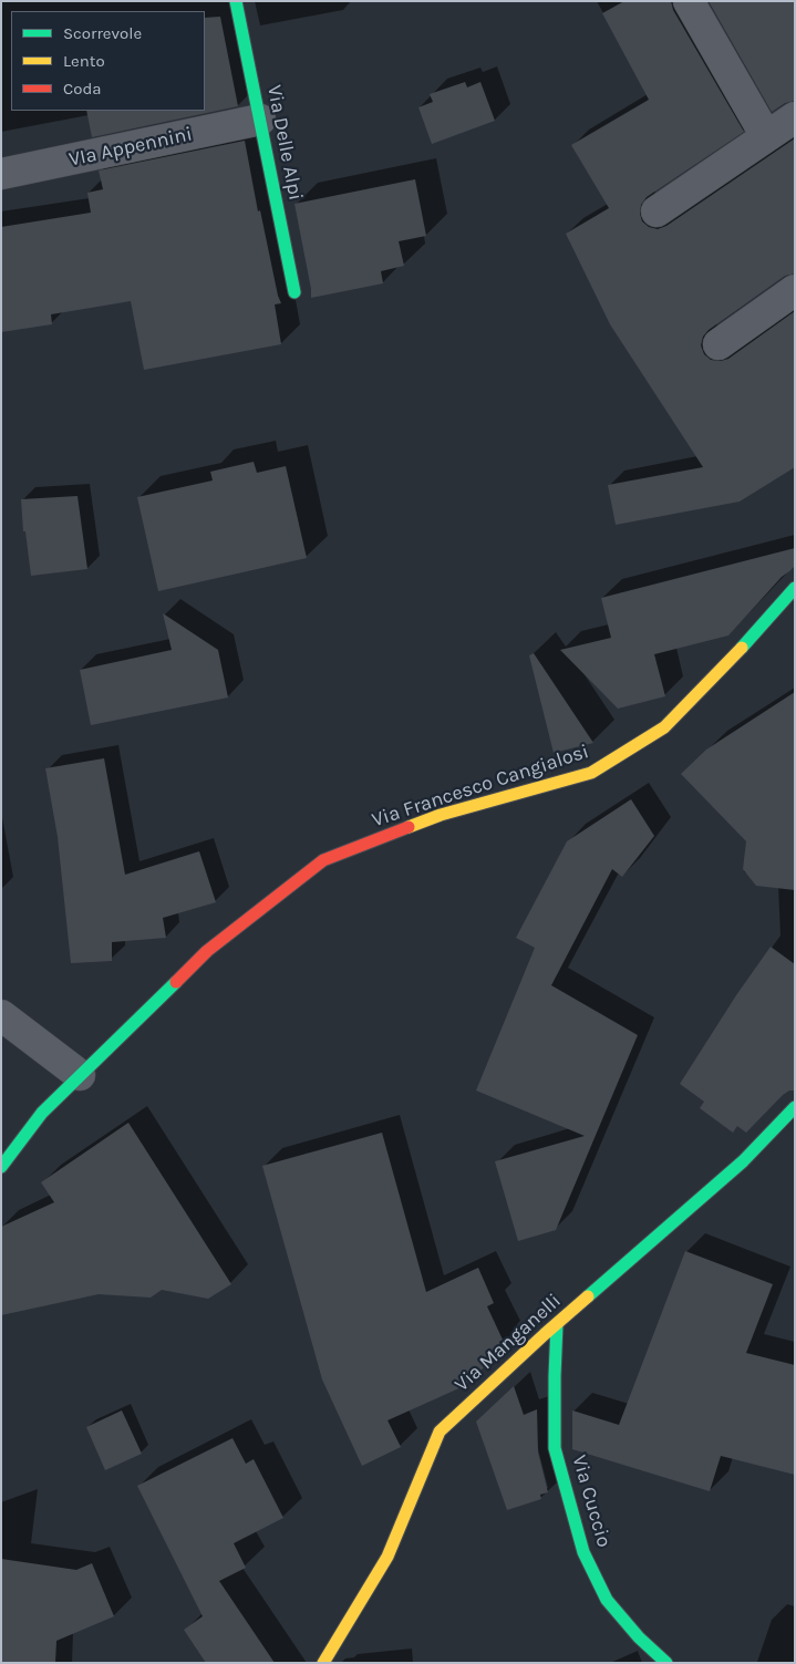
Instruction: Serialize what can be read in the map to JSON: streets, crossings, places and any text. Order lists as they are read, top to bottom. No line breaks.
{"streets":{"street":["Via Delle Alpi","VIa Appennini","Via Francesco Cangialosi","Via Manganelli","Via Cuccio"]},"crossings":[["Via Delle Alpi","VIa Appennini"],["Via Manganelli","Via Cuccio"]],"legend":["Scorrevole","Lento","Coda"]}
